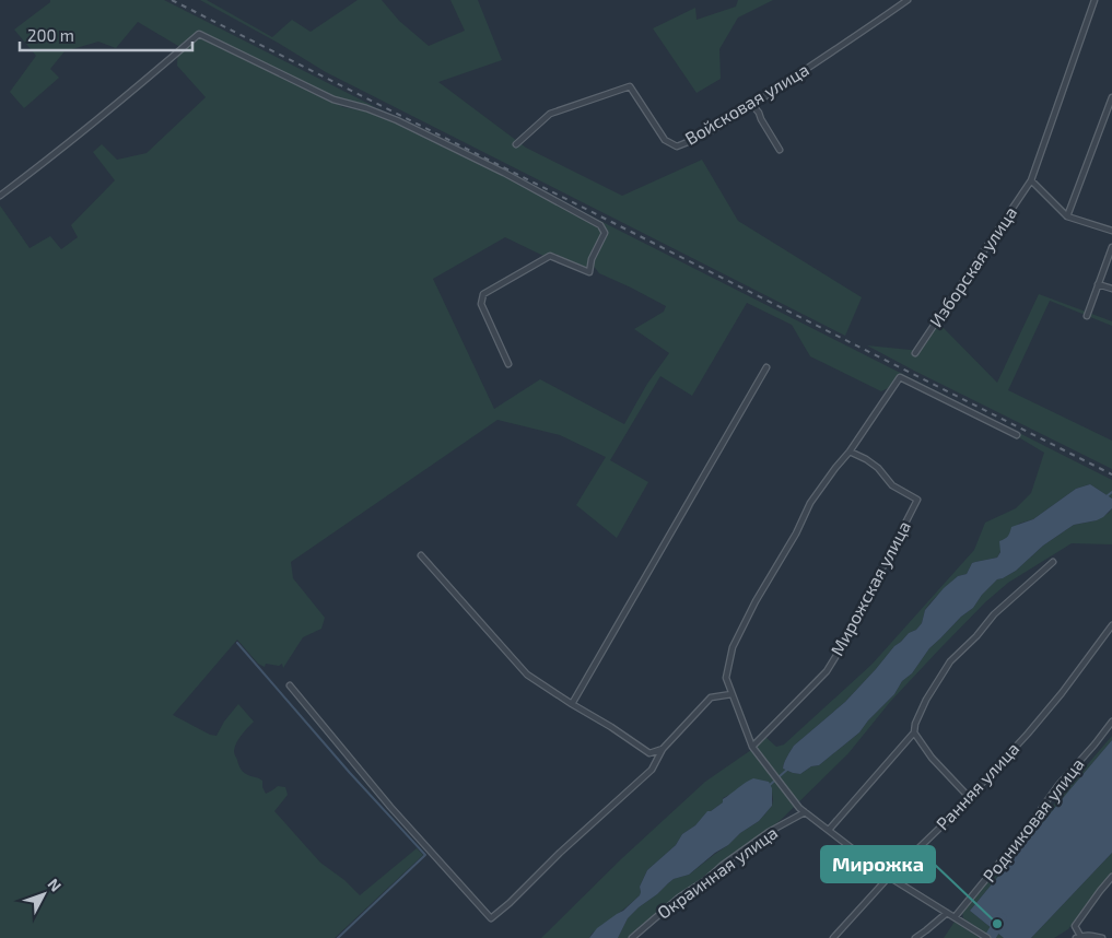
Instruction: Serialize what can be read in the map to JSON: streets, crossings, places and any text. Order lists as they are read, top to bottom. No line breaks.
{"streets":{"street":["Войсковая улица","Изборская улица","Мирожская улица","Ранняя улица","Родниковая улица","Окраинная улица"]},"places":["Мирожка"],"scale_bar":"200 m","north":"top right"}
